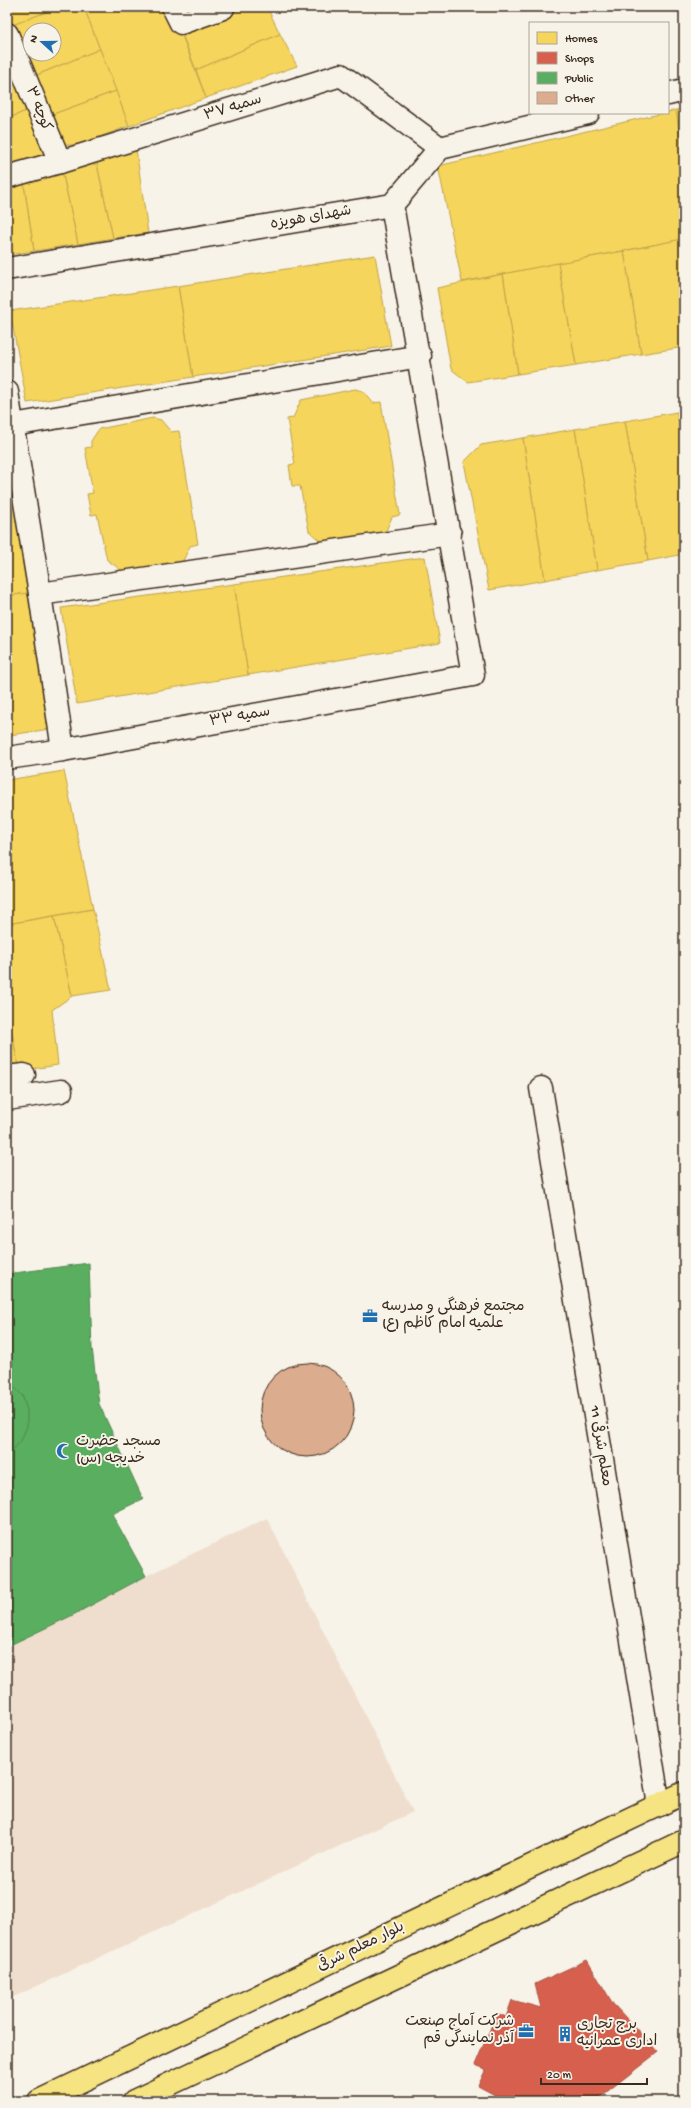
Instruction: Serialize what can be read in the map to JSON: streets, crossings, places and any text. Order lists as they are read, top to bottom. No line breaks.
{"streets":{"main road":["بلوار معلم شرقی"],"street":["سمیه ۳۷","کوچه ۳","شهدای هویزه","سمیه ۳۳","معلم شرقی 11"]},"crossings":[["سمیه ۳۷","کوچه ۳"],["معلم شرقی 11","بلوار معلم شرقی"]],"places":{"office":["مجتمع فرهنگی و مدرسه علمیه امام کاظم (ع)","شرکت آماج صنعت آذر نمایندگی قم"],"mosque":["مسجد حضرت خدیجه (س)"],"building":["برج تجاری اداری عمرانیه"]},"legend":["Homes","Shops","Public","Other"],"scale_bar":"20 m","north":"left"}
